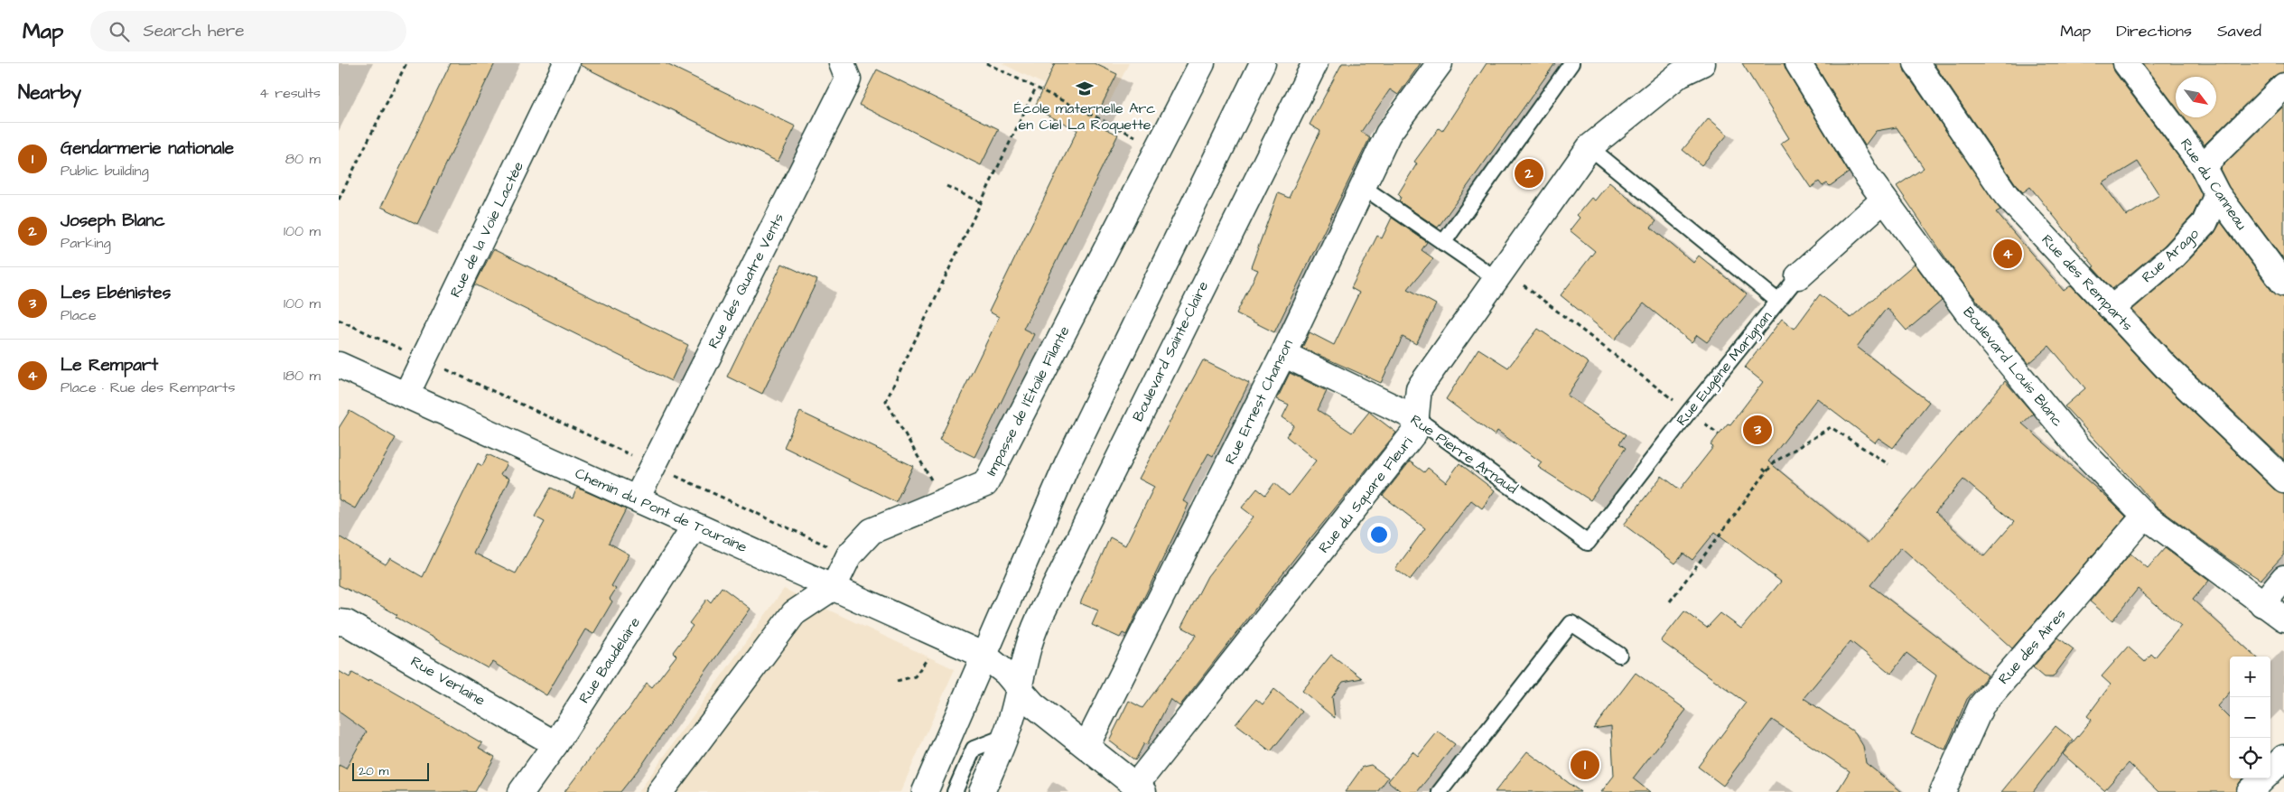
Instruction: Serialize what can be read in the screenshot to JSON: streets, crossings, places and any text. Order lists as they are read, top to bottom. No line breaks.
{"streets":{"street":["Rue du Canneau","Rue de la Voie Lactée","Rue Arago","Rue des Quatre Vents","Rue des Remparts","Boulevard Sainte-Claire","Boulevard Louis Blanc","Impasse de l'Étoile Filante","Rue Ernest Chanson","Rue Pierre Arnaud","Rue du Square Fleuri","Chemin du Pont de Touraine","Rue des Aires","Rue Baudelaire","Rue Verlaine"],"lane":["Rue Eugène Marignan"]},"crossings":[["Rue du Canneau","Rue Arago"],["Rue de la Voie Lactée","Chemin du Pont de Touraine"],["Rue Arago","Rue des Remparts"],["Rue des Quatre Vents","Chemin du Pont de Touraine"],["Boulevard Louis Blanc","Rue des Aires"],["Rue Eugène Marignan","Rue Pierre Arnaud"],["Rue Eugène Marignan","Rue du Square Fleuri"],["Impasse de l'Étoile Filante","Chemin du Pont de Touraine"],["Rue Ernest Chanson","Rue Pierre Arnaud"],["Rue Pierre Arnaud","Rue du Square Fleuri"],["Chemin du Pont de Touraine","Rue Baudelaire"],["Rue Baudelaire","Rue Verlaine"]],"places":{"school or university":["École maternelle Arc en Ciel La Roquette"]},"scale_bar":"20 m","north":"bottom right","page":{"header":"Map","search":"Search here","nav":["Map","Directions","Saved"],"heading":["Nearby","4 results"],"list":[{"mark":"1","name":"Gendarmerie nationale","note":"Public building","value":"80 m"},{"mark":"2","name":"Joseph Blanc","note":"Parking","value":"100 m"},{"mark":"3","name":"Les Ebénistes","note":"Place","value":"100 m"},{"mark":"4","name":"Le Rempart","note":"Place · Rue des Remparts","value":"180 m"}],"pins":["2","4","3","1"],"map_buttons":["+","−"],"scale":"20 m"}}
